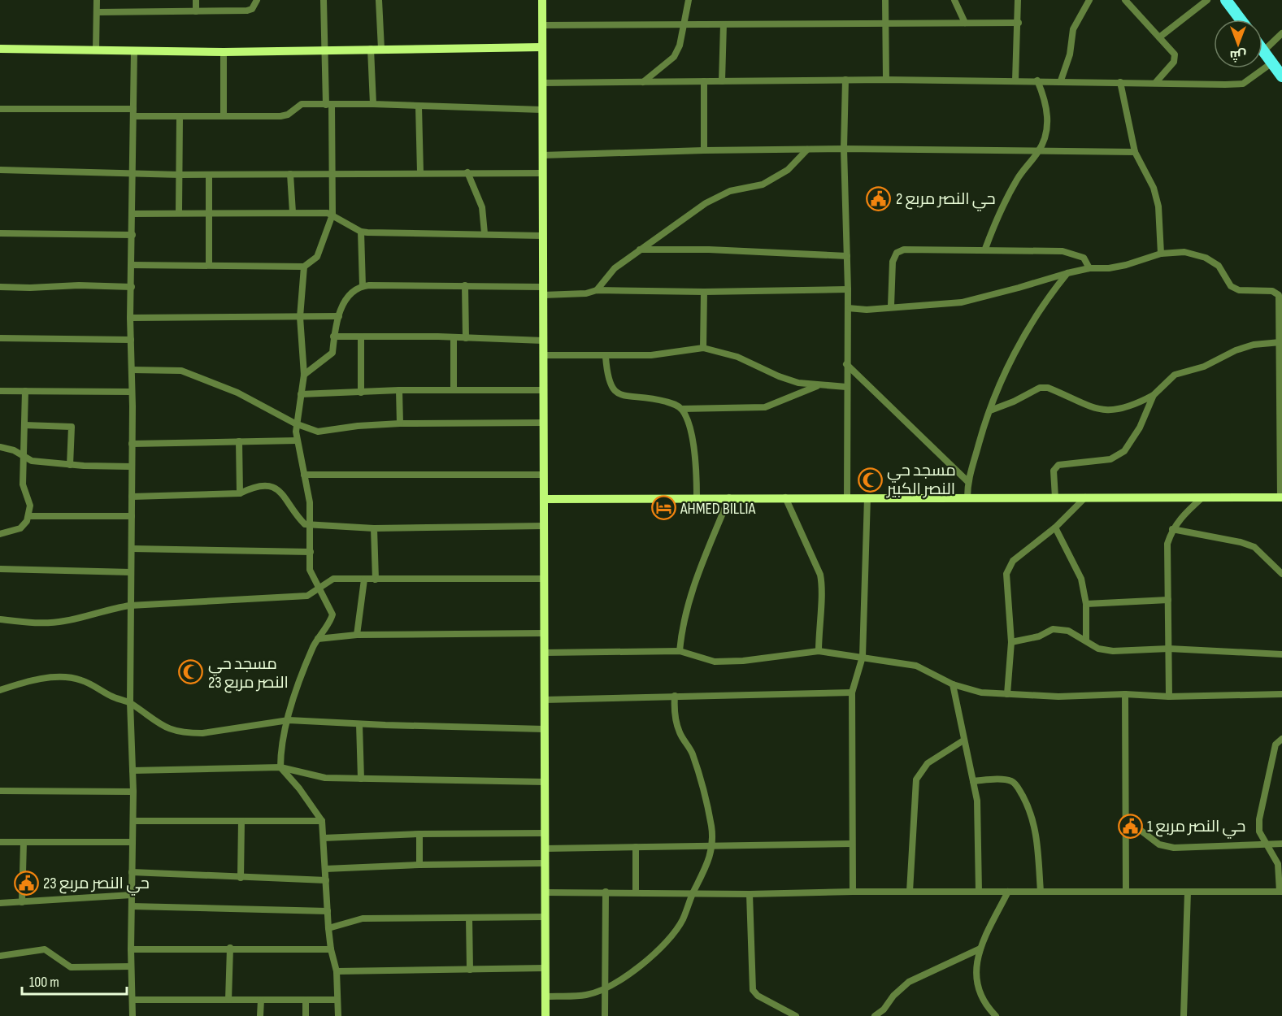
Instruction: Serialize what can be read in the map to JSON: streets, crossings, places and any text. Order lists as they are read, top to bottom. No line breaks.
{"places":{"public building":["حي النصر مربع 2","حي النصر مربع 1","حي النصر مربع 23"],"mosque":["مسجد حي النصر الكبير","مسجد حي النصر مربع 23"],"hotel":["AHMED BILLIA"]},"scale_bar":"100 m","north":"bottom"}
